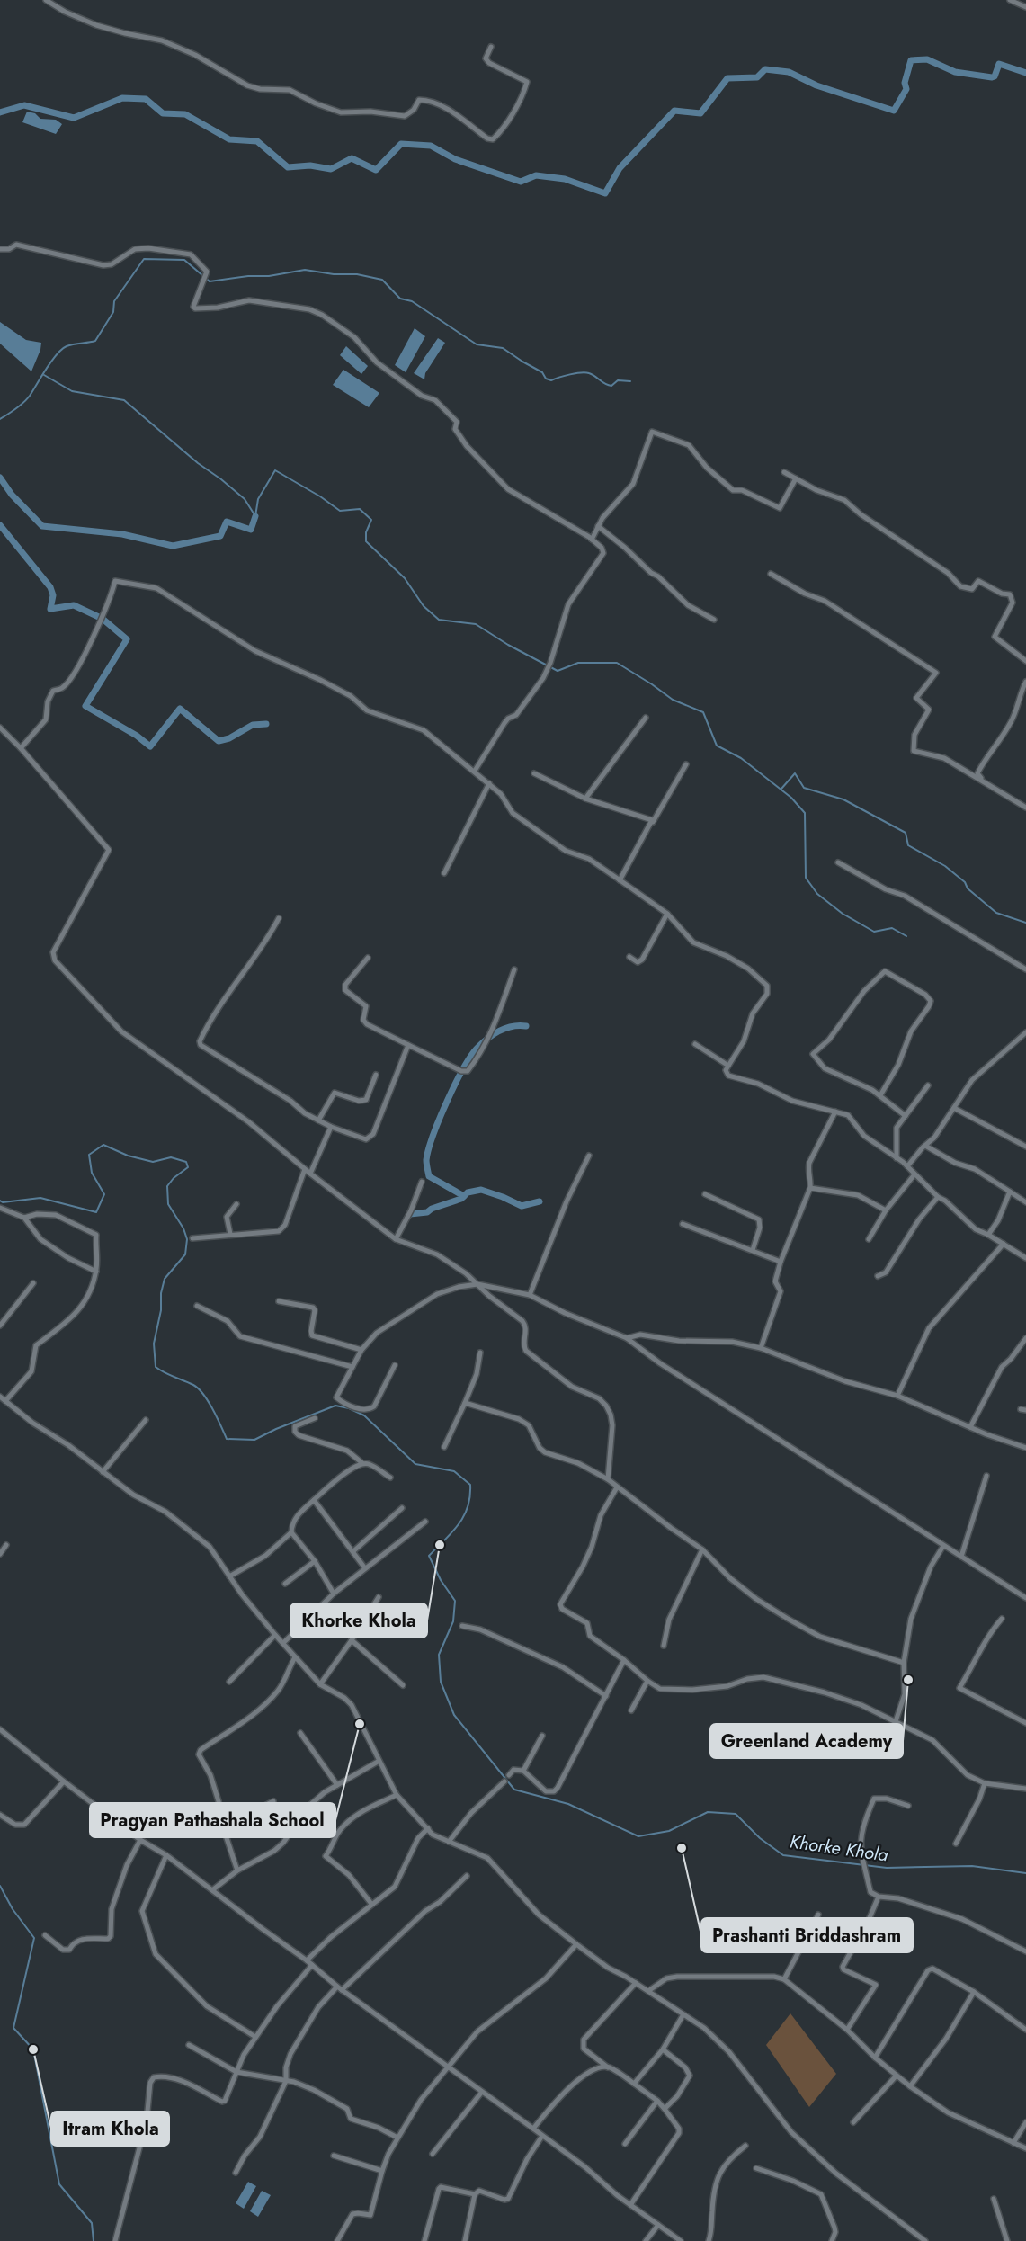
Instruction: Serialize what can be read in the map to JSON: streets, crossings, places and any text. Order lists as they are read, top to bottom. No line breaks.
{"water":["Khorke Khola"],"places":["Khorke Khola","Greenland Academy","Pragyan Pathashala School","Prashanti Briddashram","Itram Khola"]}
